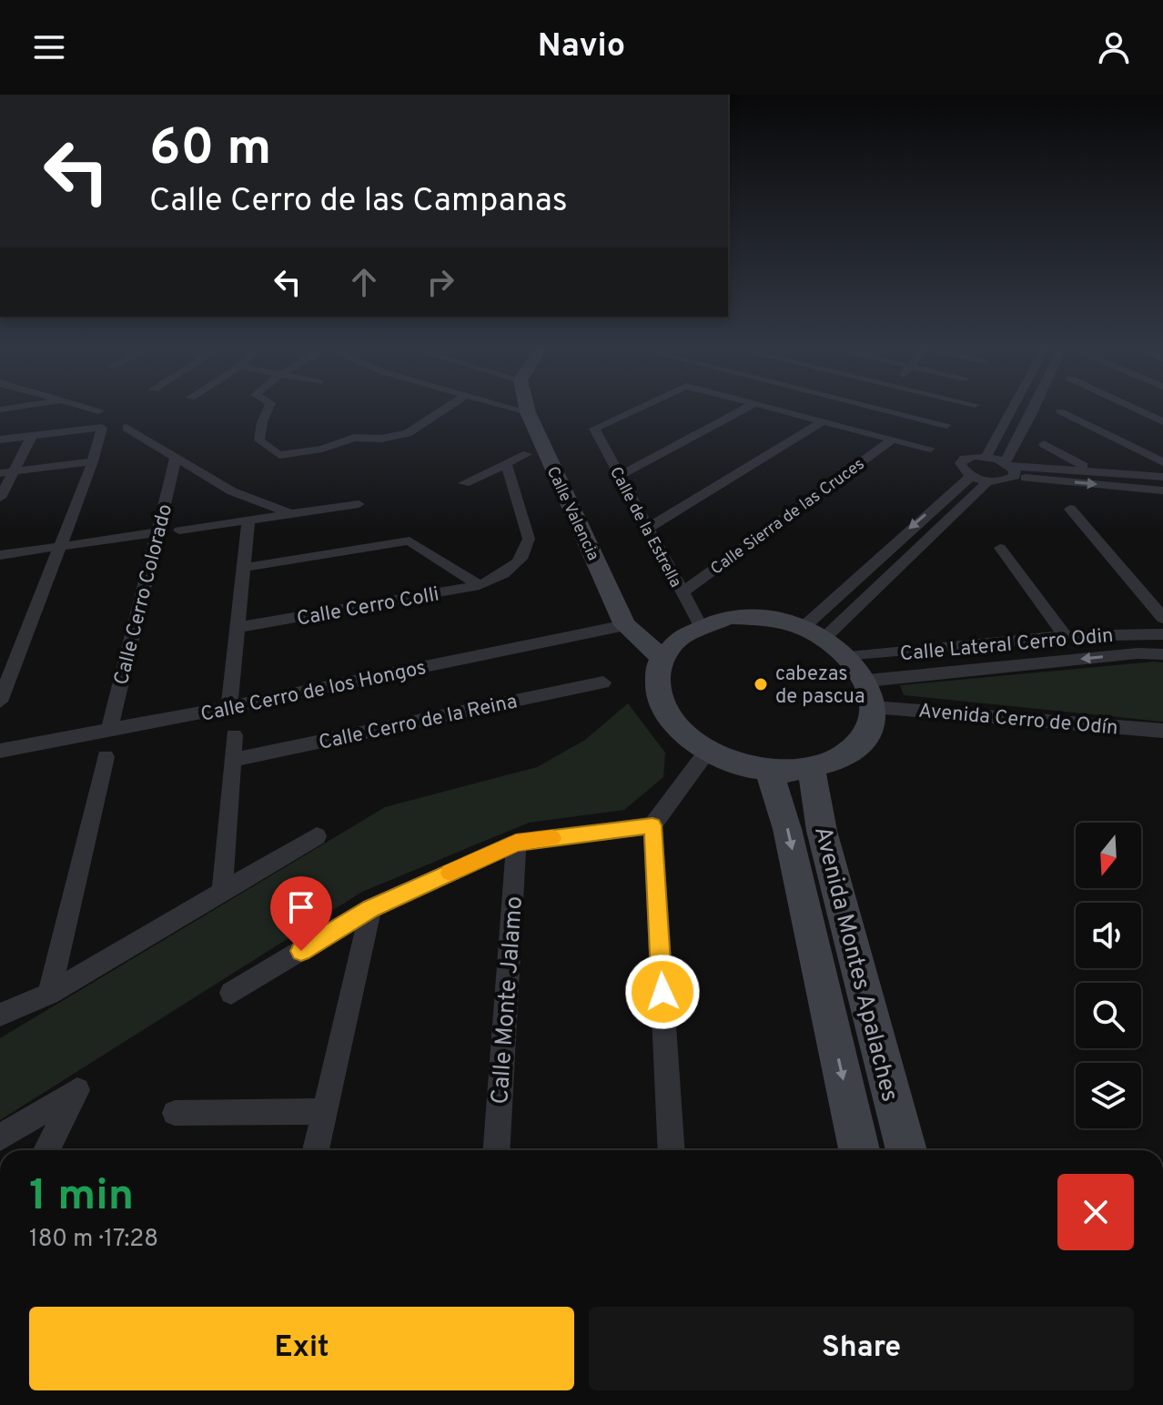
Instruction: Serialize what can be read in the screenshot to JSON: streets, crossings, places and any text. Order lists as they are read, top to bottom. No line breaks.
{"streets":{"street":["Calle Valencia","Calle Sierra de las Cruces","Calle de la Estrella","Calle Cerro Colorado","Calle Cerro Colli","Calle Lateral Cerro Odin","Calle Cerro de los Hongos","Avenida Cerro de Odín","Calle Cerro de la Reina","Avenida Montes Apalaches","Calle Monte Jalamo"]},"crossings":[["Calle Valencia","Calle de la Estrella"],["Calle Valencia","Calle Lateral Cerro Odin"],["Calle Valencia","Calle Cerro de los Hongos"],["Calle Valencia","Avenida Cerro de Odín"],["Calle Valencia","Avenida Montes Apalaches"],["Calle Sierra de las Cruces","Calle de la Estrella"],["Calle de la Estrella","Calle Lateral Cerro Odin"],["Calle de la Estrella","Avenida Cerro de Odín"],["Calle de la Estrella","Avenida Montes Apalaches"],["Calle Cerro Colorado","Calle Cerro de los Hongos"],["Calle Lateral Cerro Odin","Avenida Cerro de Odín"],["Calle Lateral Cerro Odin","Avenida Montes Apalaches"],["Avenida Cerro de Odín","Avenida Montes Apalaches"]],"places":["cabezas de pascua"],"north":"bottom","page":{"header":"Navio","turn":["60 m","Calle Cerro de las Campanas"],"heading":["1 min","180 m · 17:28"],"buttons":["Exit","Share"]}}
